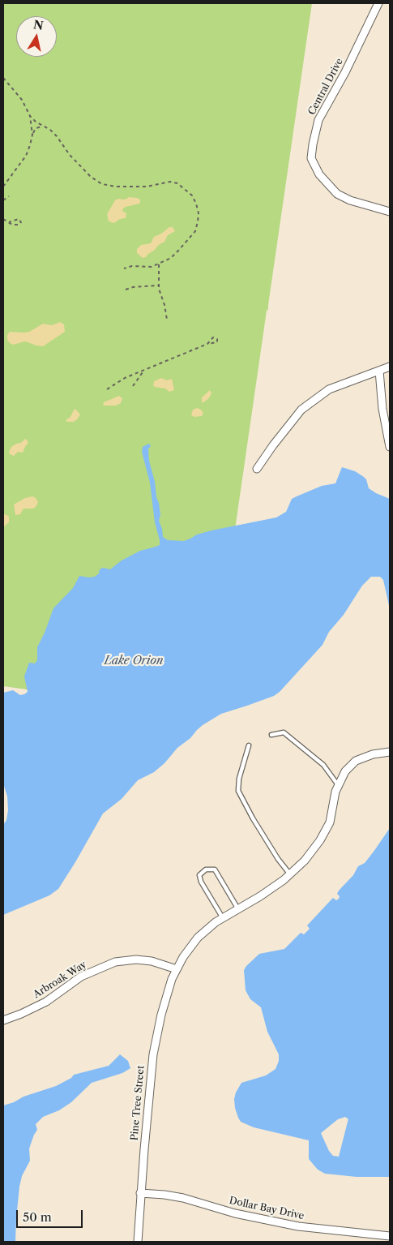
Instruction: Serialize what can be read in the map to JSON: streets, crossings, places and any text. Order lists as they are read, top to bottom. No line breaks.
{"streets":{"street":["Central Drive","Arbroak Way","Pine Tree Street","Dollar Bay Drive"]},"crossings":[["Arbroak Way","Pine Tree Street"],["Pine Tree Street","Dollar Bay Drive"]],"water":["Lake Orion"],"scale_bar":"50 m","north":"top"}
